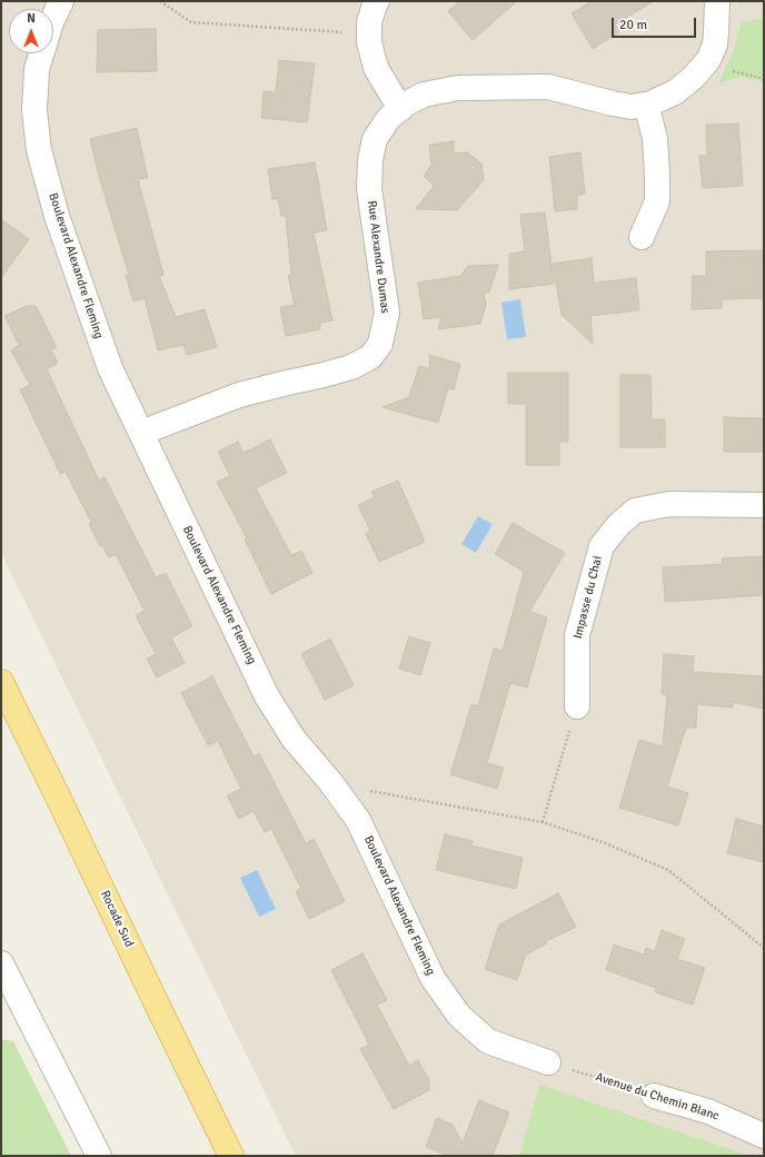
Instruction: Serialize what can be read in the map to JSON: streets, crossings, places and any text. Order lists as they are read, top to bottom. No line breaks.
{"streets":{"main road":["Rocade Sud"],"street":["Rue Alexandre Dumas","Boulevard Alexandre Fleming","Impasse du Chai","Avenue du Chemin Blanc"]},"crossings":[["Rue Alexandre Dumas","Boulevard Alexandre Fleming"],["Boulevard Alexandre Fleming","Avenue du Chemin Blanc"]],"scale_bar":"20 m","north":"top"}
